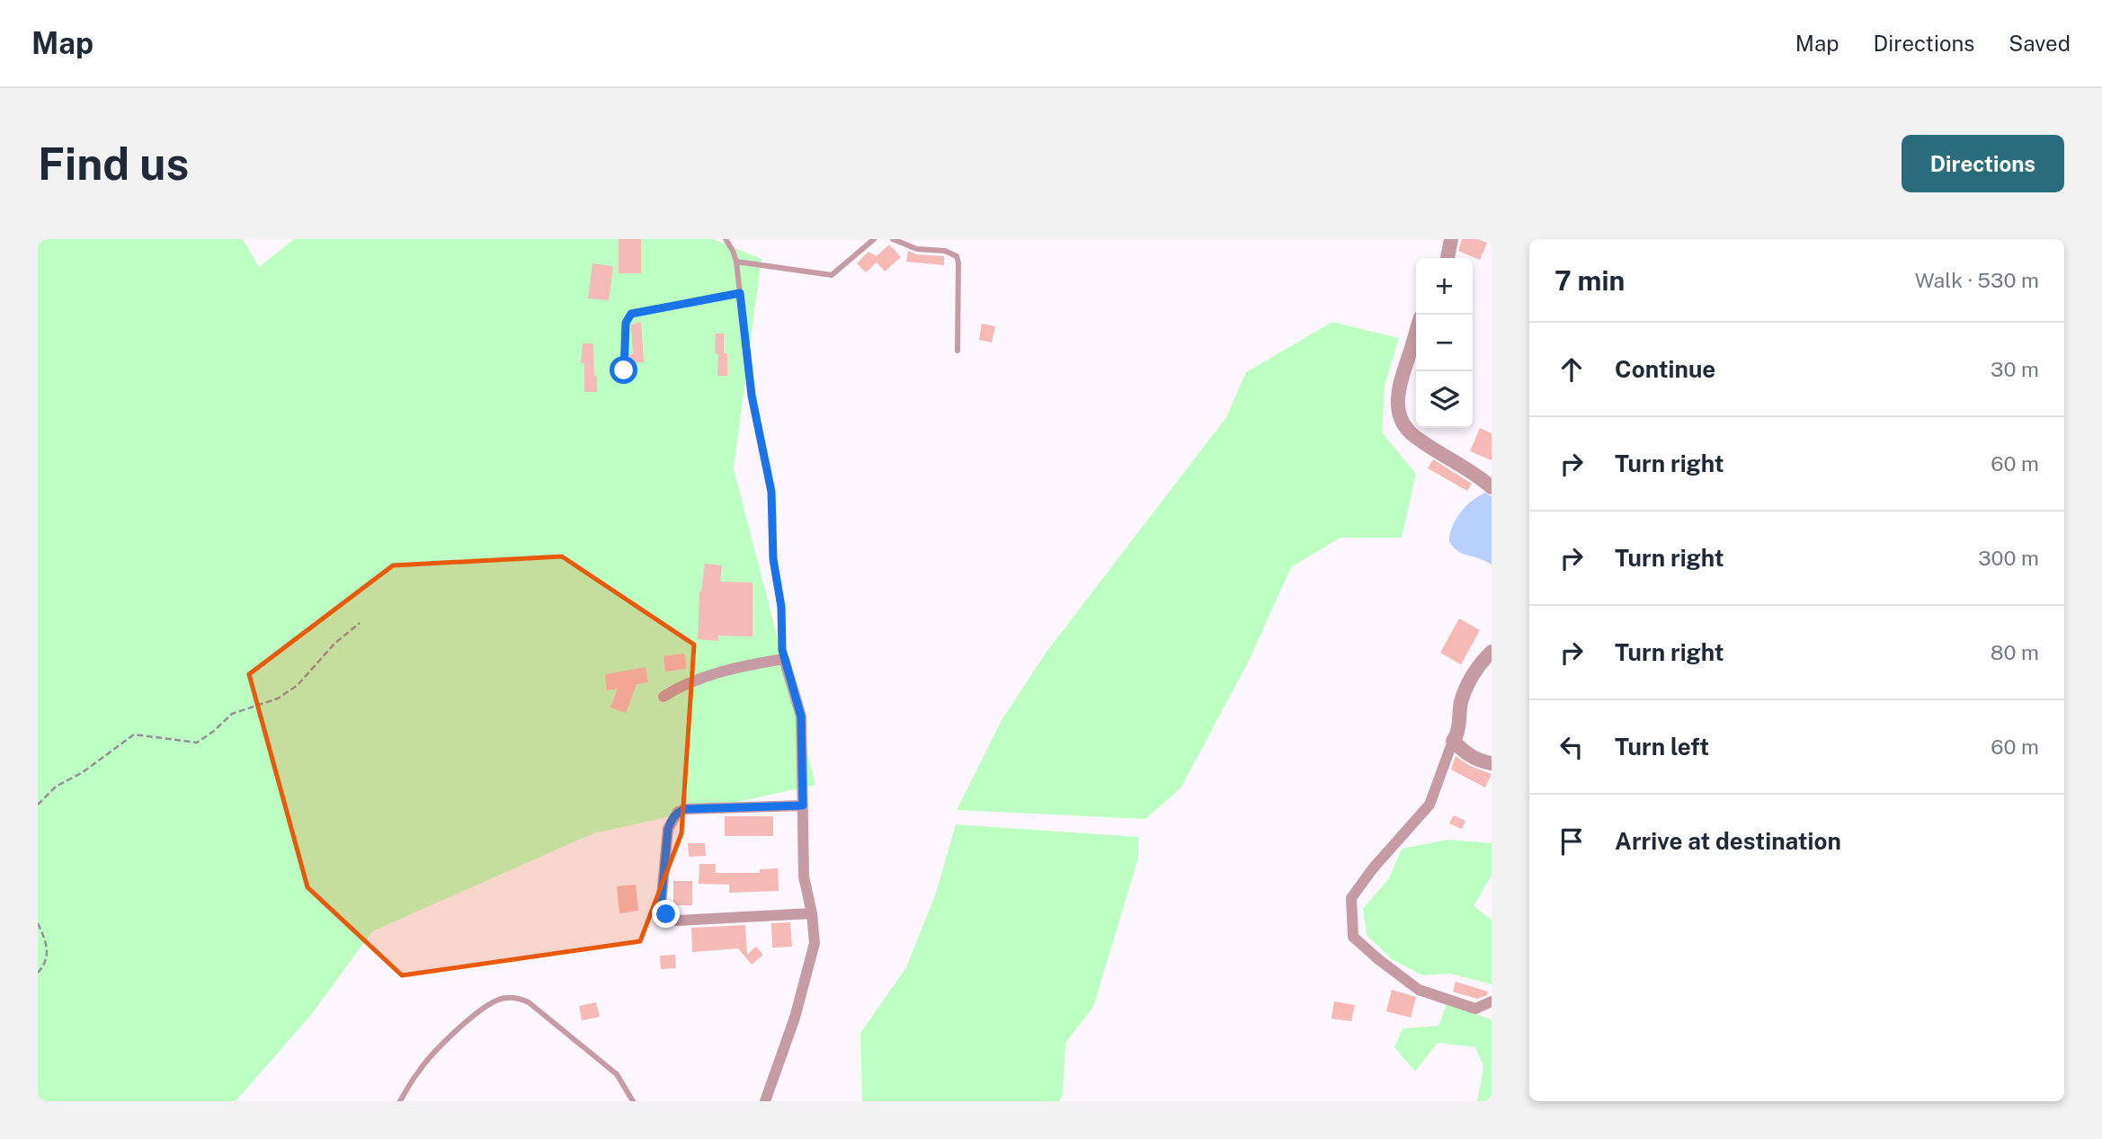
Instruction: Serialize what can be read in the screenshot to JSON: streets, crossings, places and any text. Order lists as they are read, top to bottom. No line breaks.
{"page":{"header":"Map","nav":["Map","Directions","Saved"],"buttons":"Directions","title":"Find us","heading":["7 min","Walk · 530 m"],"map_buttons":["+","−"],"list":[["Continue","30 m"],["Turn right","60 m"],["Turn right","300 m"],["Turn right","80 m"],["Turn left","60 m"],"Arrive at destination"]}}
